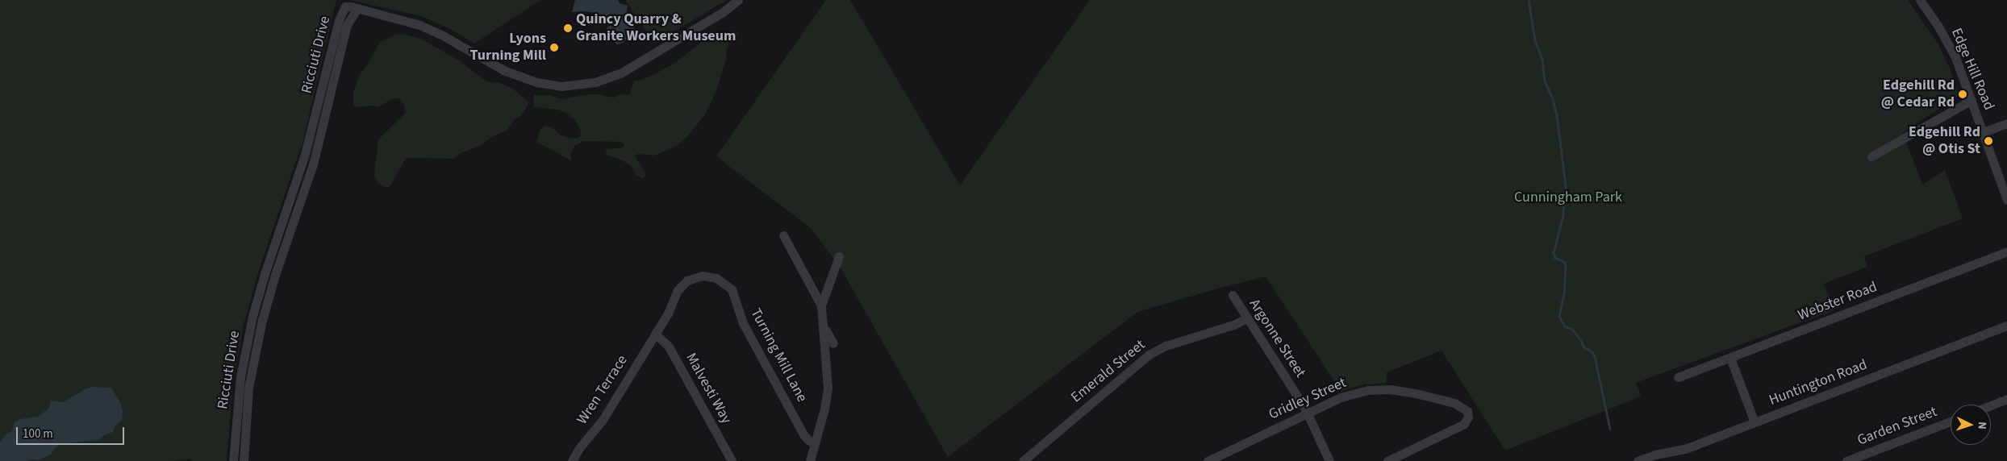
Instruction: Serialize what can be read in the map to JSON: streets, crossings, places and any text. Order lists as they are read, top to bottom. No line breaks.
{"streets":{"street":["Ricciuti Drive","Edge Hill Road","Webster Road","Argonne Street","Turning Mill Lane","Emerald Street","Huntington Road","Malvesti Way","Wren Terrace","Gridley Street","Garden Street"]},"crossings":[["Argonne Street","Emerald Street"],["Argonne Street","Gridley Street"],["Turning Mill Lane","Malvesti Way"],["Turning Mill Lane","Wren Terrace"],["Malvesti Way","Wren Terrace"]],"parks":["Cunningham Park"],"places":["Quincy Quarry & Granite Workers Museum","Lyons Turning Mill","Edgehill Rd @ Cedar Rd","Edgehill Rd @ Otis St"],"scale_bar":"100 m","north":"right"}
